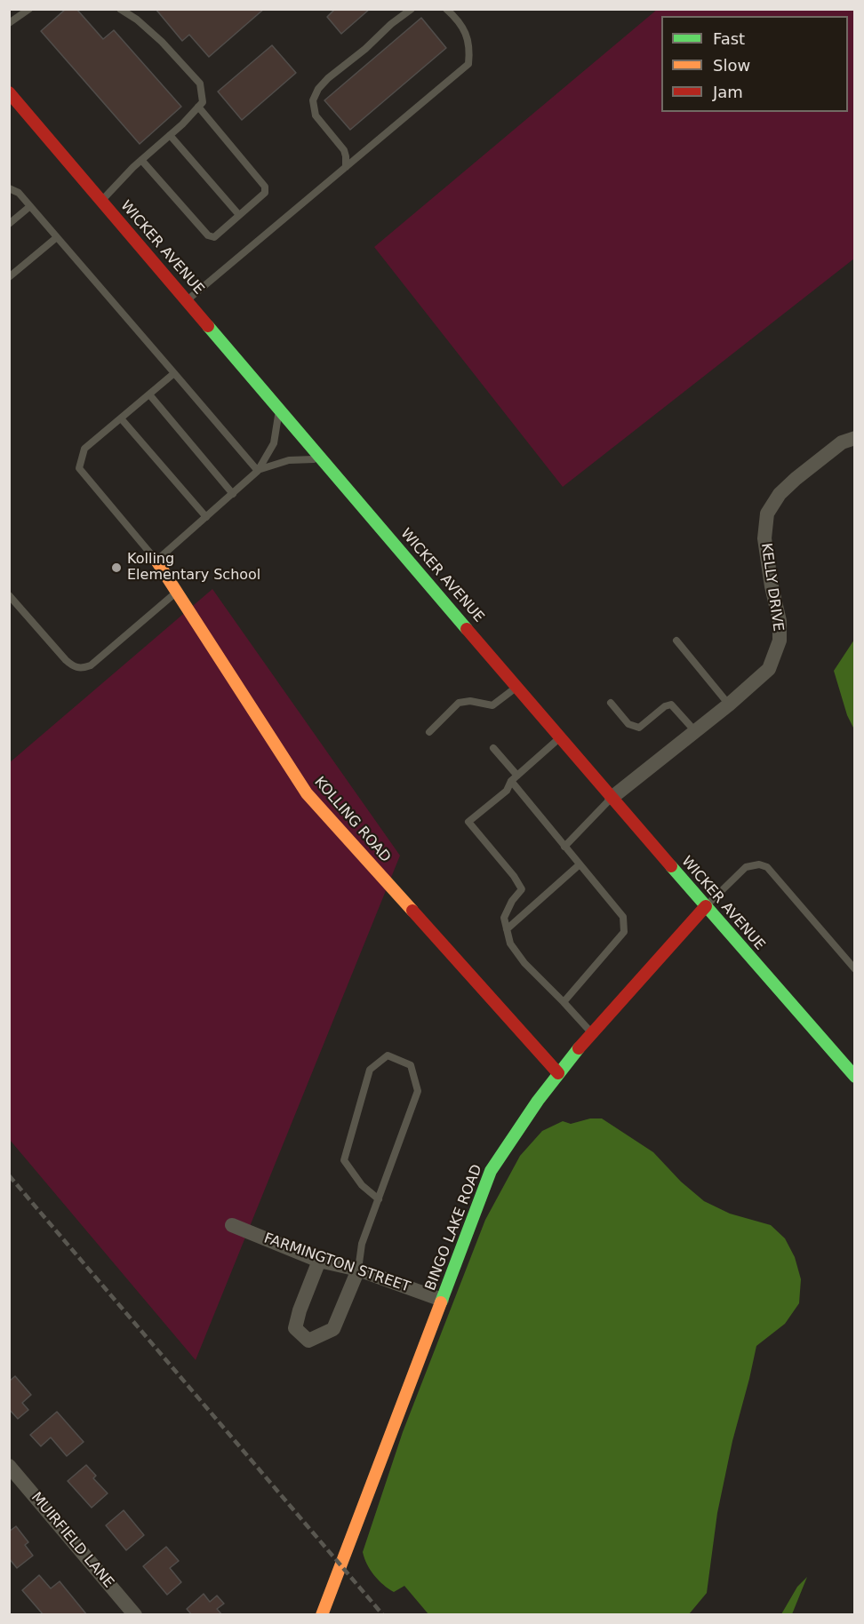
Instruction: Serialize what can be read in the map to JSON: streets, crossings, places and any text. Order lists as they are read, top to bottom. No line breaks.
{"streets":{"main road":["WICKER AVENUE","KOLLING ROAD","BINGO LAKE ROAD"],"street":["KELLY DRIVE","FARMINGTON STREET","MUIRFIELD LANE"]},"crossings":[["WICKER AVENUE","KELLY DRIVE"],["WICKER AVENUE","BINGO LAKE ROAD"],["KOLLING ROAD","BINGO LAKE ROAD"],["BINGO LAKE ROAD","FARMINGTON STREET"]],"places":["Kolling Elementary School"],"legend":["Fast","Slow","Jam"]}
